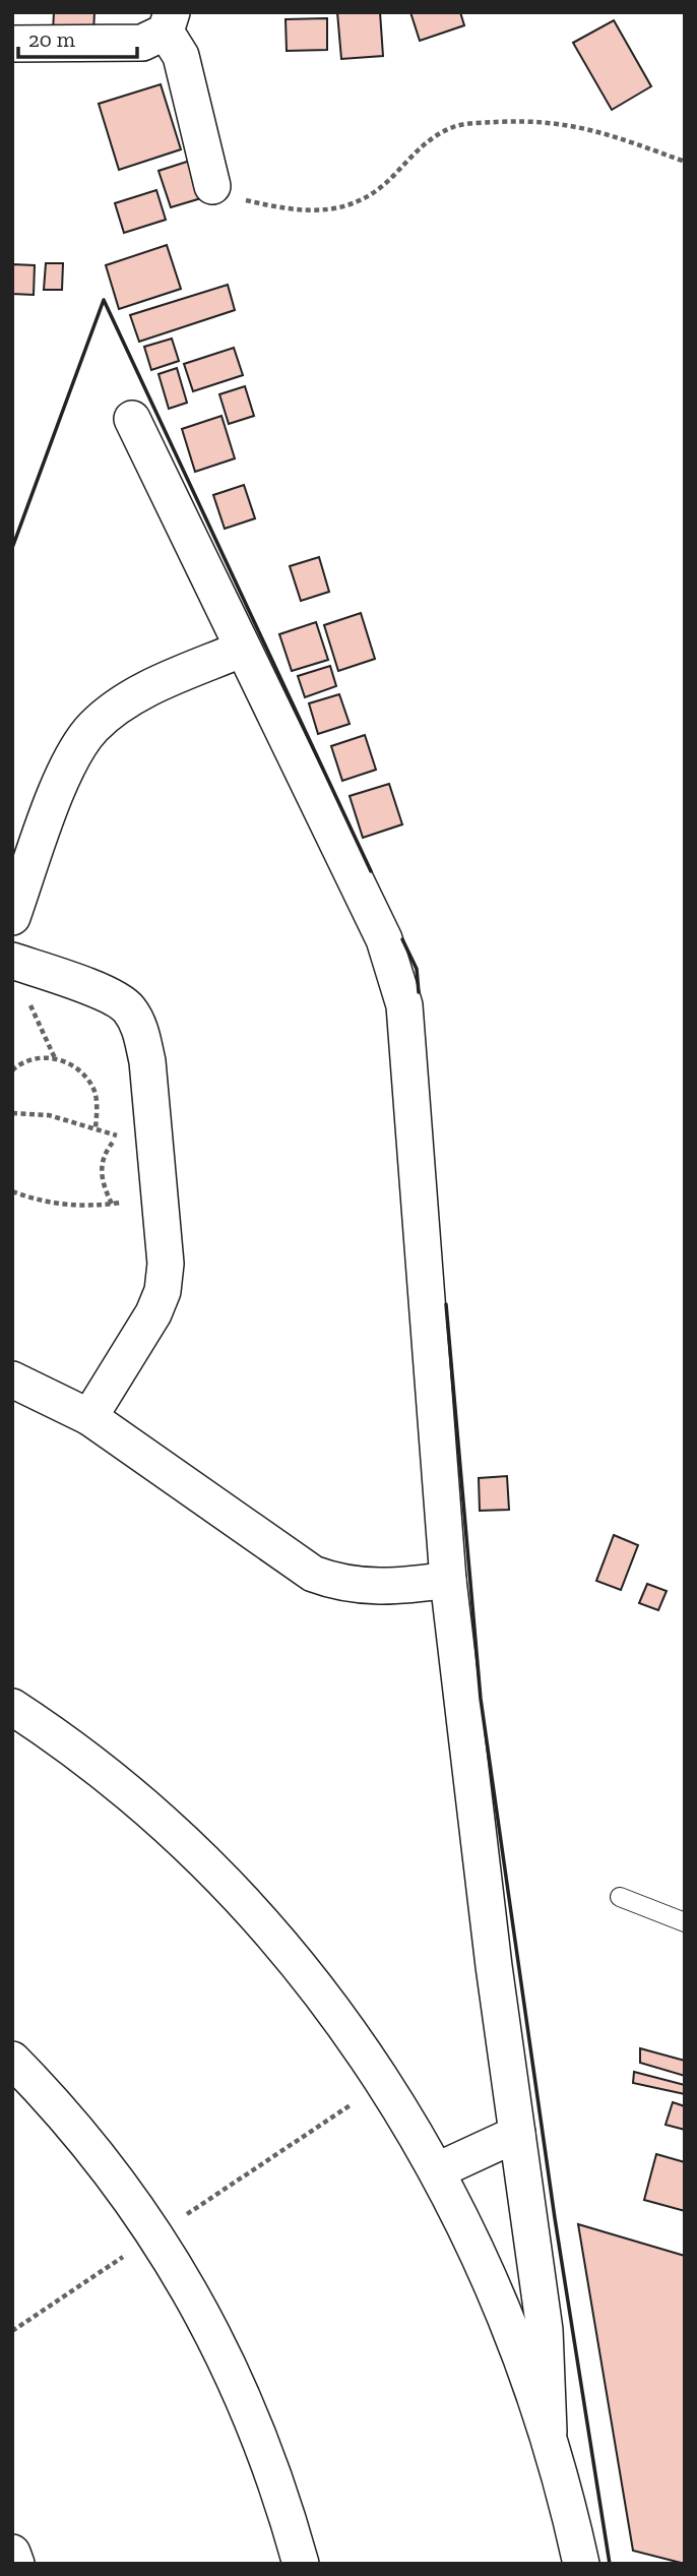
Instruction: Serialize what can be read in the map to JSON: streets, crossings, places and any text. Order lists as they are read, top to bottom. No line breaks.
{"scale_bar":"20 m"}
